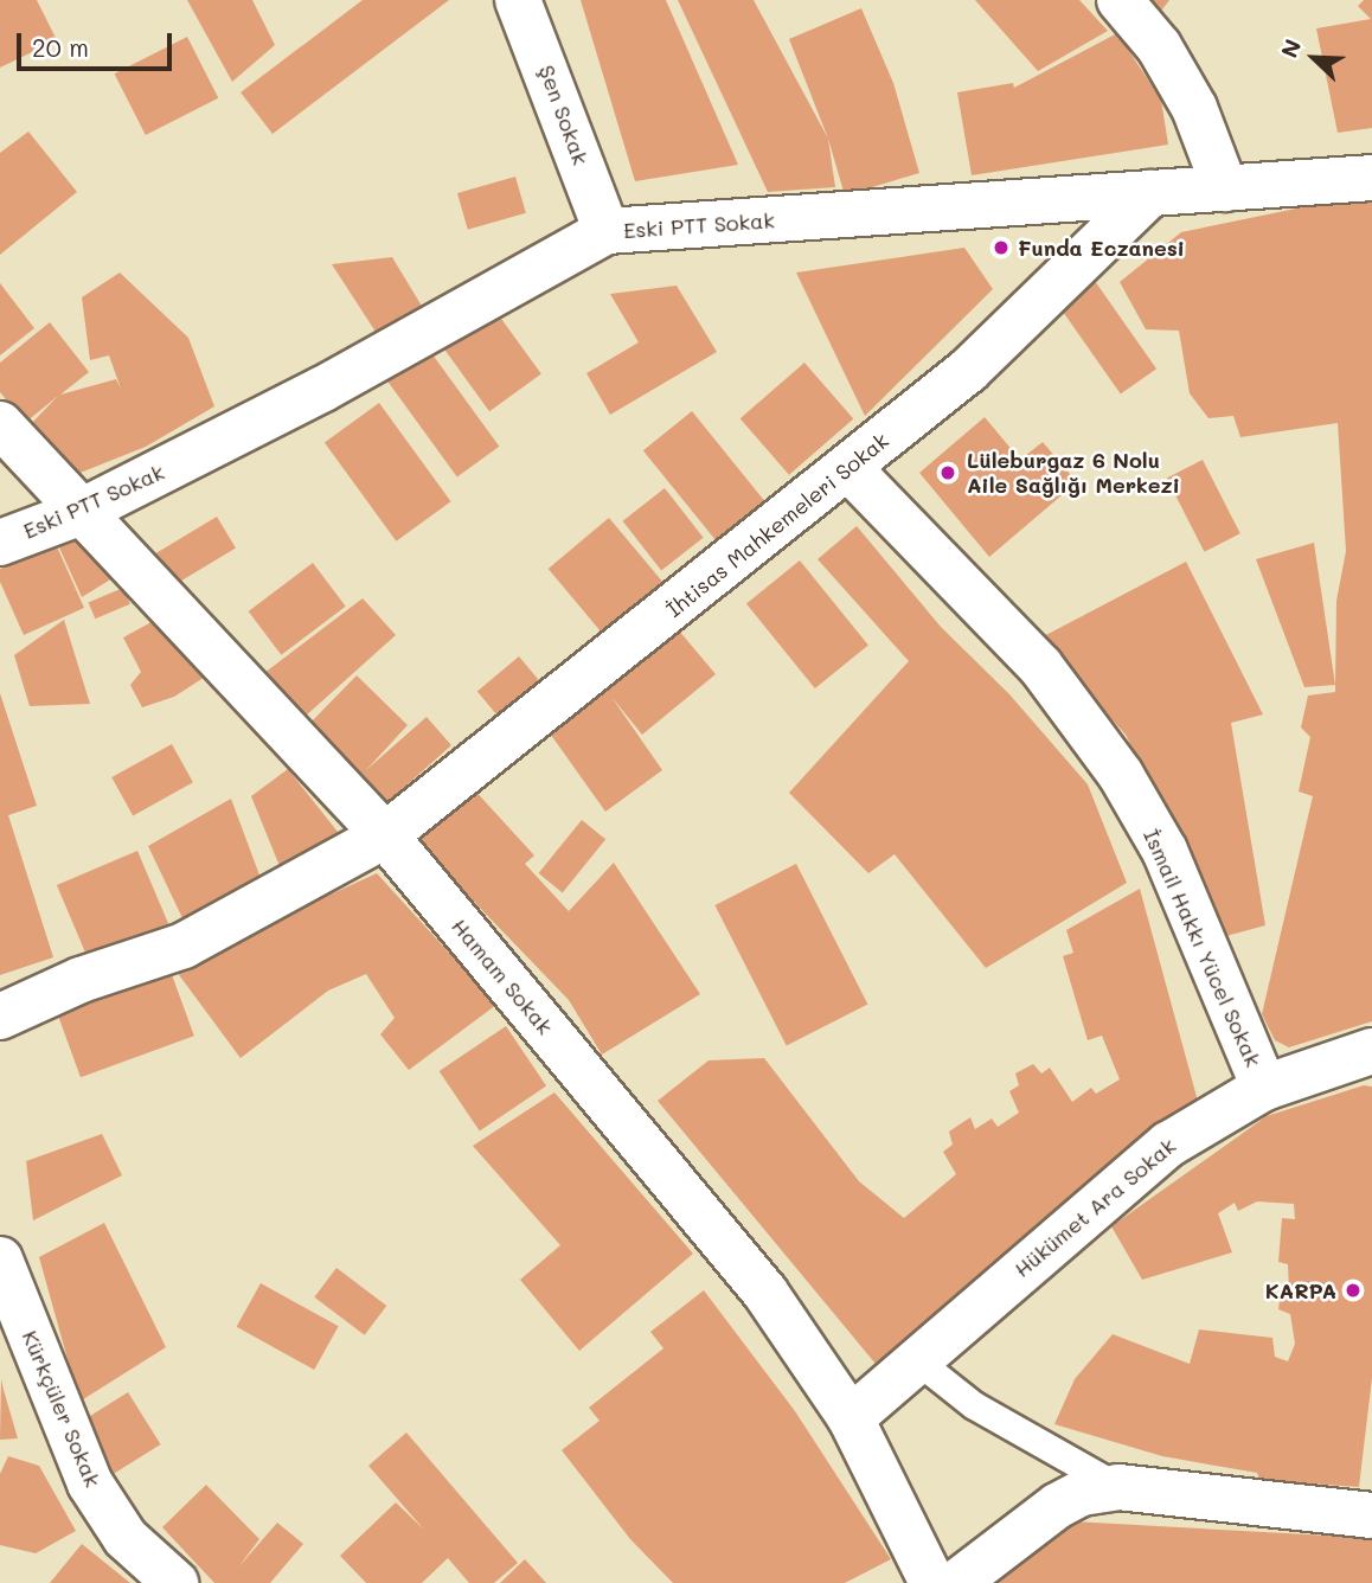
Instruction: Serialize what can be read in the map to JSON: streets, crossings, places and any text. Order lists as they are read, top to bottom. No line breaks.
{"streets":{"street":["Şen Sokak","Eski PTT Sokak","İhtisas Mahkemeleri Sokak","İsmail Hakkı Yücel Sokak","Hamam Sokak","Hükümet Ara Sokak","Kürkçüler Sokak"]},"crossings":[["Şen Sokak","Eski PTT Sokak"],["Eski PTT Sokak","İhtisas Mahkemeleri Sokak"],["Eski PTT Sokak","Hamam Sokak"],["İhtisas Mahkemeleri Sokak","İsmail Hakkı Yücel Sokak"],["İhtisas Mahkemeleri Sokak","Hamam Sokak"],["İsmail Hakkı Yücel Sokak","Hükümet Ara Sokak"],["Hamam Sokak","Hükümet Ara Sokak"]],"places":["Funda Eczanesi","Lüleburgaz 6 Nolu Aile Sağlığı Merkezi","KARPA"],"scale_bar":"20 m","north":"top left"}
